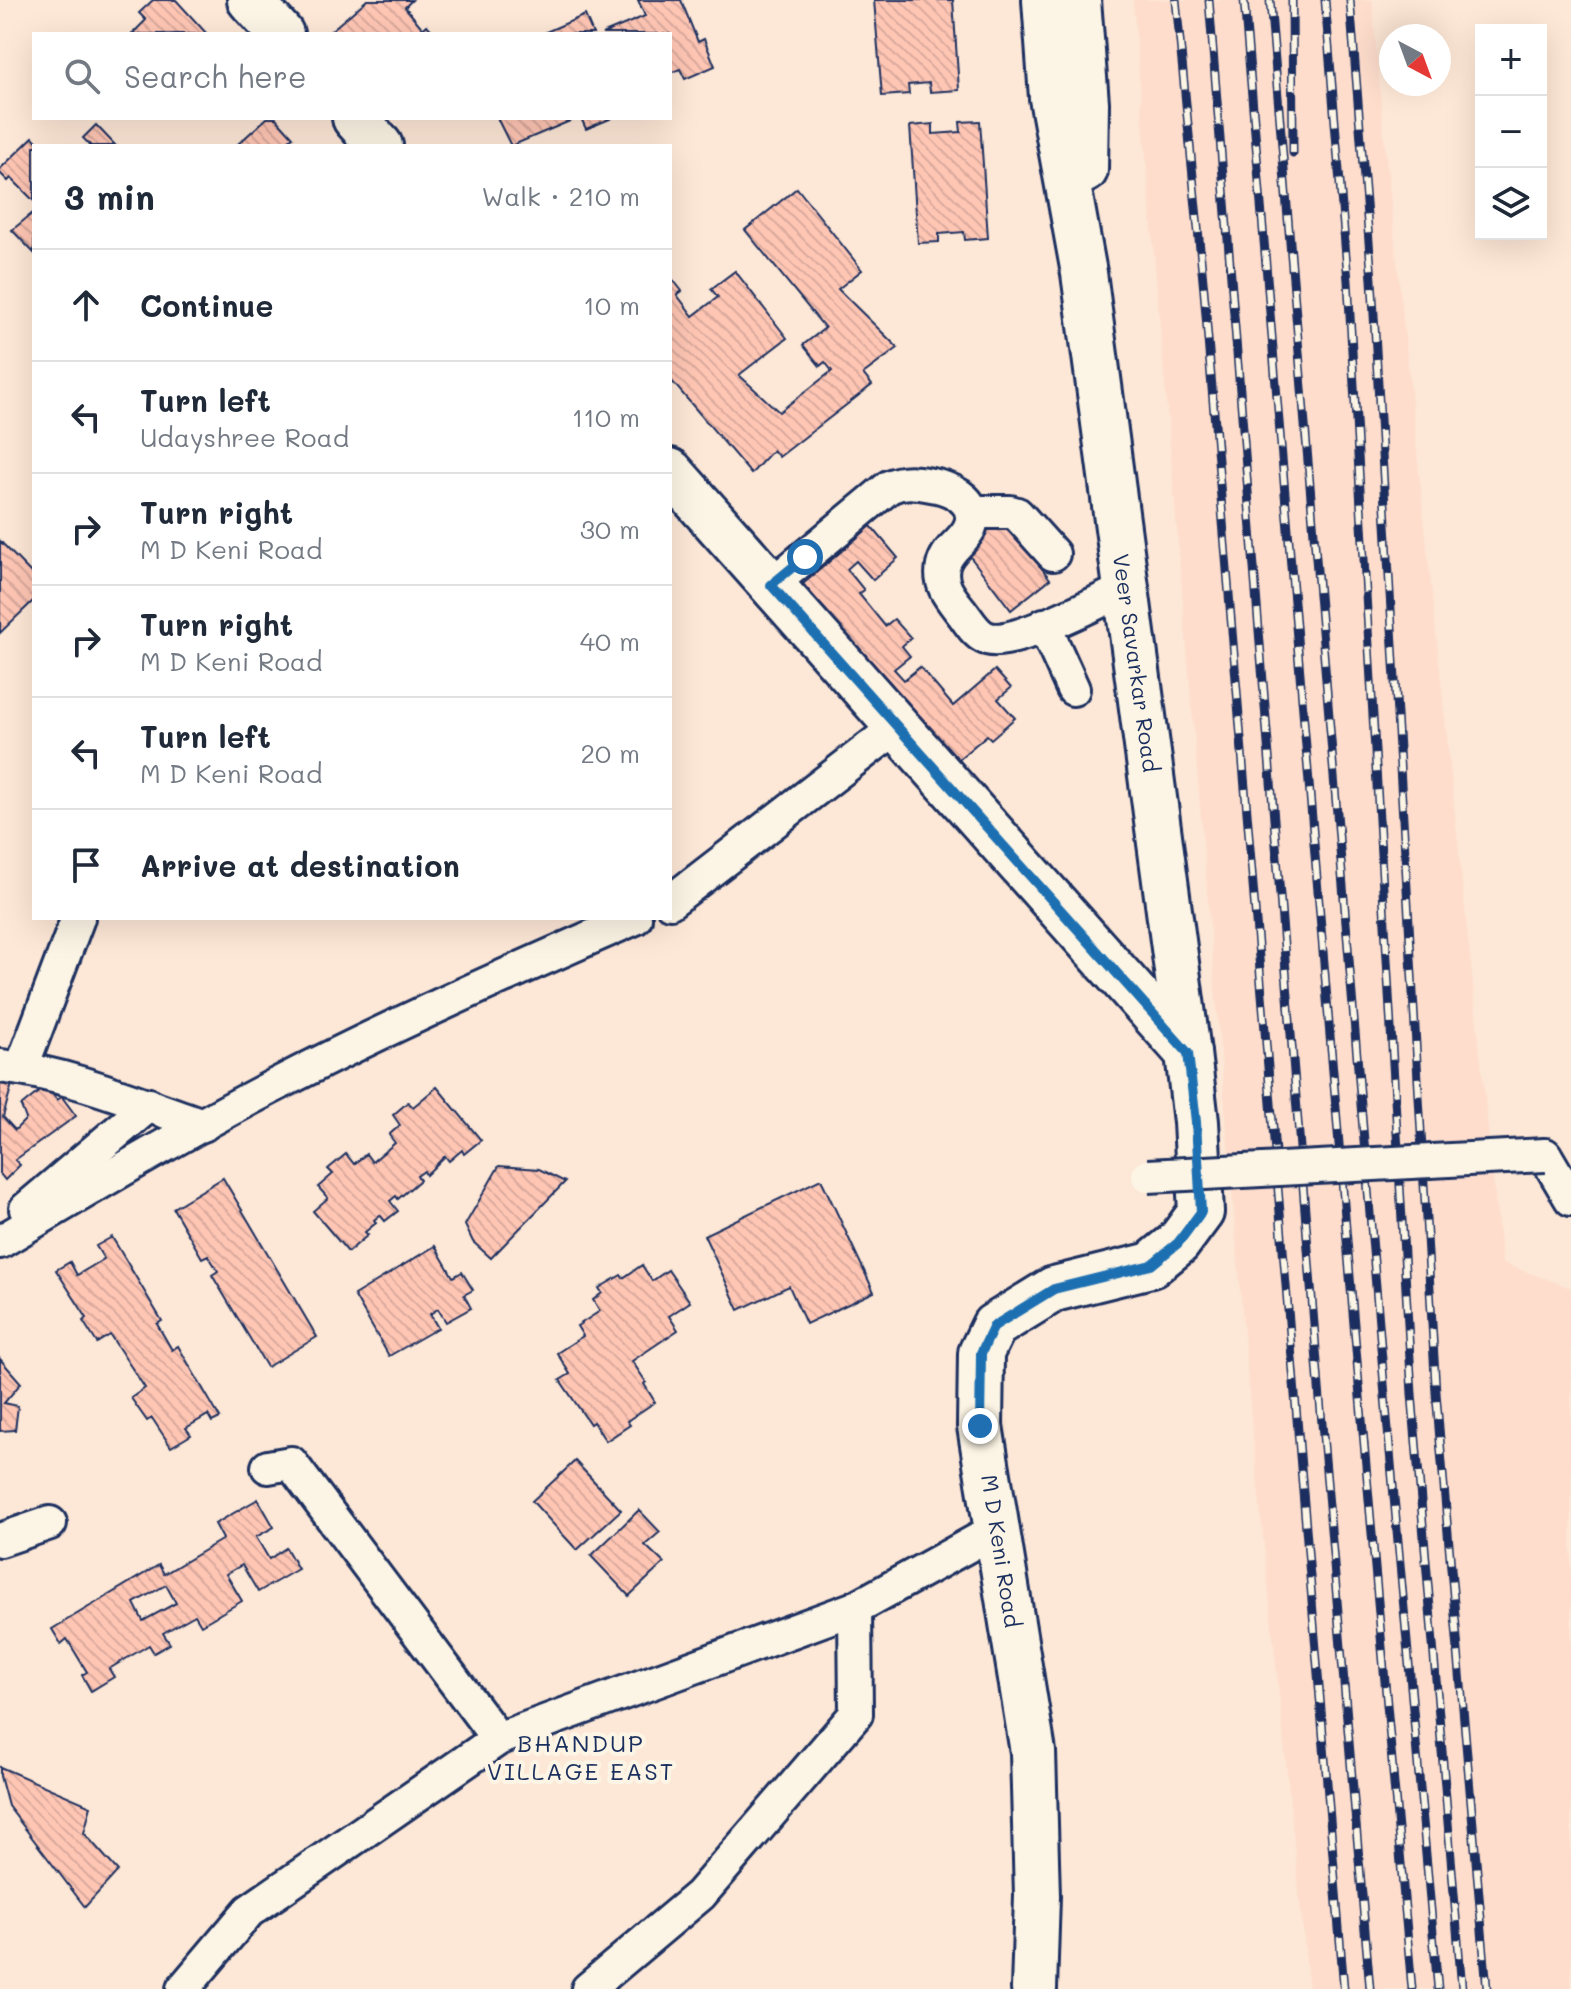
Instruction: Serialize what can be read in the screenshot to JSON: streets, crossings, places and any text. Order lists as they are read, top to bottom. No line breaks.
{"streets":{"street":["Veer Savarkar Road","M D Keni Road"]},"crossings":[["Veer Savarkar Road","M D Keni Road"]],"districts":["BHANDUP VILLAGE EAST"],"north":"bottom right","page":{"map_buttons":["+","−"],"search":"Search here","heading":["3 min","Walk · 210 m"],"list":[["Continue","10 m"],["Turn left","Udayshree Road","110 m"],["Turn right","M D Keni Road","30 m"],["Turn right","M D Keni Road","40 m"],["Turn left","M D Keni Road","20 m"],"Arrive at destination"]}}
